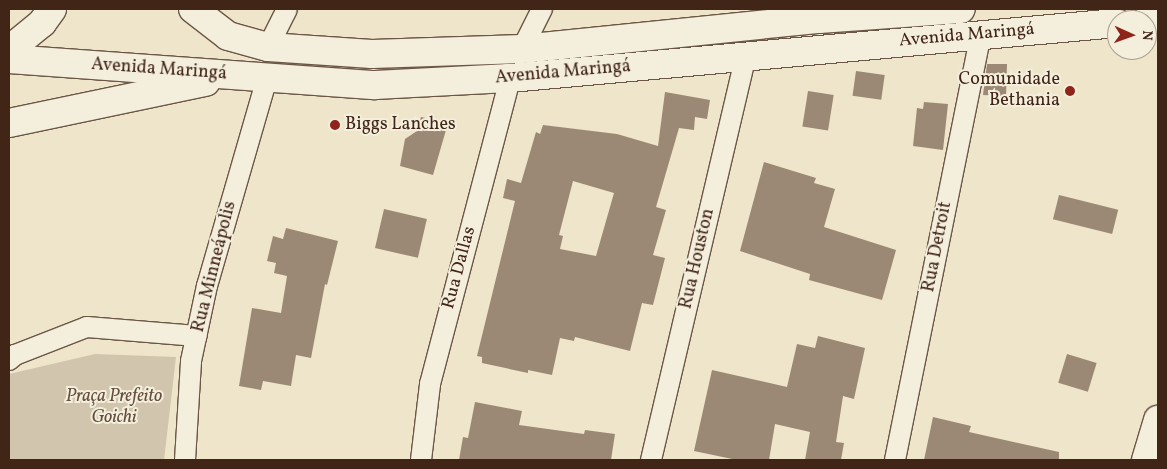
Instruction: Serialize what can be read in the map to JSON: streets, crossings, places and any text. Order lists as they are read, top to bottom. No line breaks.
{"streets":{"main road":["Avenida Maringá"],"street":["Rua Detroit","Rua Houston","Rua Minneápolis","Rua Dallas"]},"crossings":[["Avenida Maringá","Rua Detroit"],["Avenida Maringá","Rua Houston"],["Avenida Maringá","Rua Minneápolis"],["Avenida Maringá","Rua Dallas"]],"parks":["Praça Prefeito Goichi"],"places":["Comunidade Bethania","Biggs Lanches"],"north":"right"}
